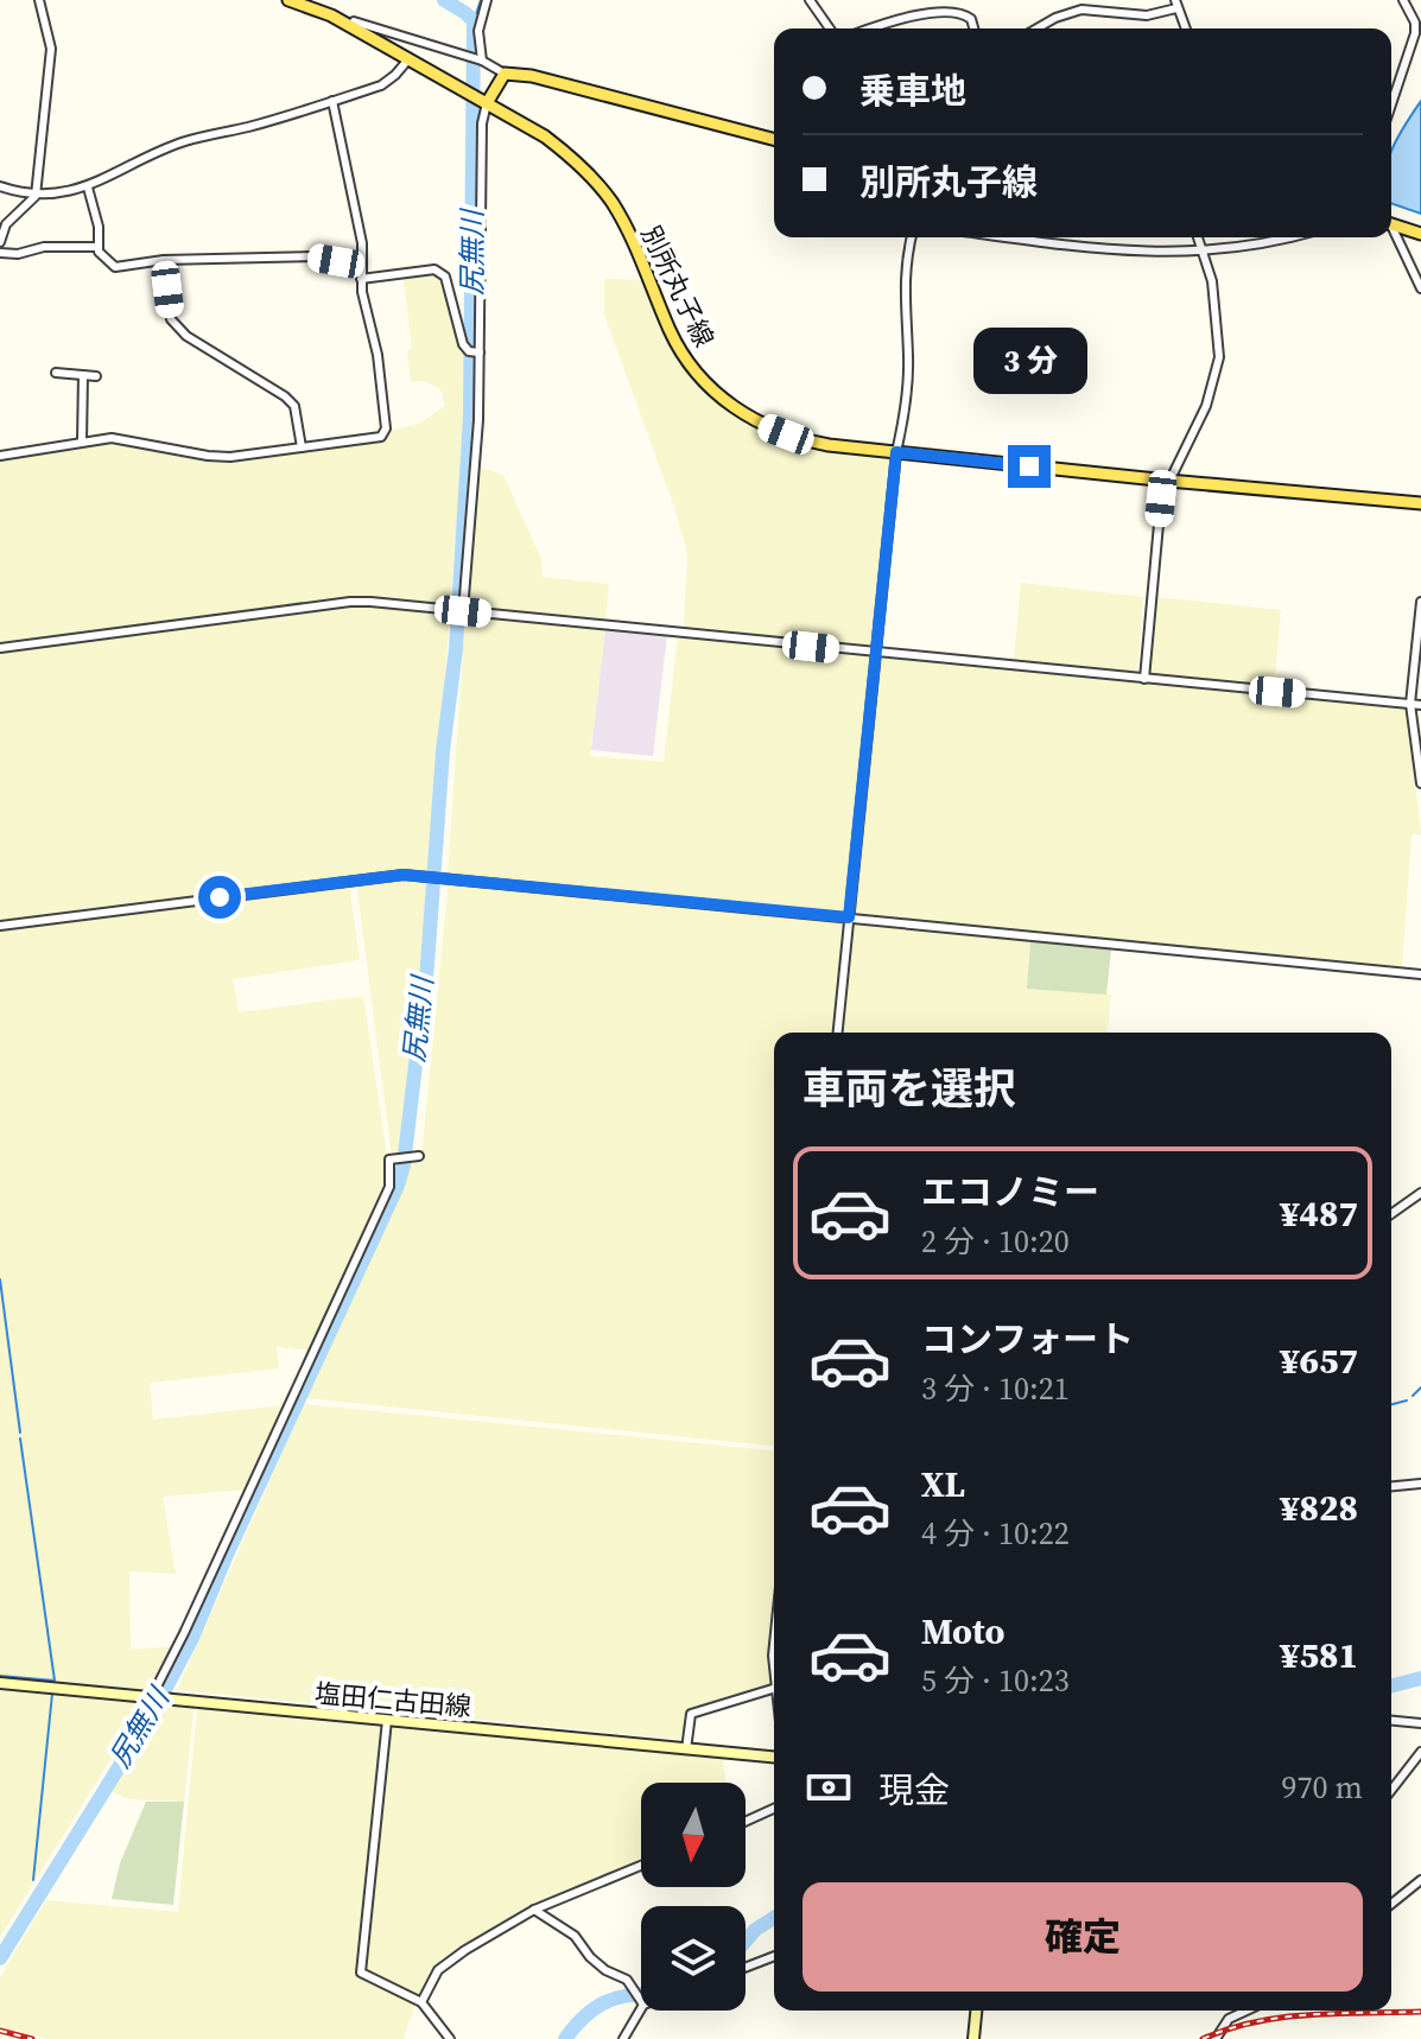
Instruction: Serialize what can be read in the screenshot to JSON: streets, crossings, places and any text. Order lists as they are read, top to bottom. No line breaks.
{"streets":{"main road":["別所丸子線","塩田仁古田線"]},"water":["尻無川"],"north":"bottom","page":{"banner":["乗車地","別所丸子線"],"bubble":"3 分","heading":"車両を選択","list":[{"name":"エコノミー","note":"2 分 · 10:20","value":"¥487"},{"name":"コンフォート","note":"3 分 · 10:21","value":"¥657"},{"name":"XL","note":"4 分 · 10:22","value":"¥828"},{"name":"Moto","note":"5 分 · 10:23","value":"¥581"}],"pay":["現金","970 m"],"buttons":"確定"}}
